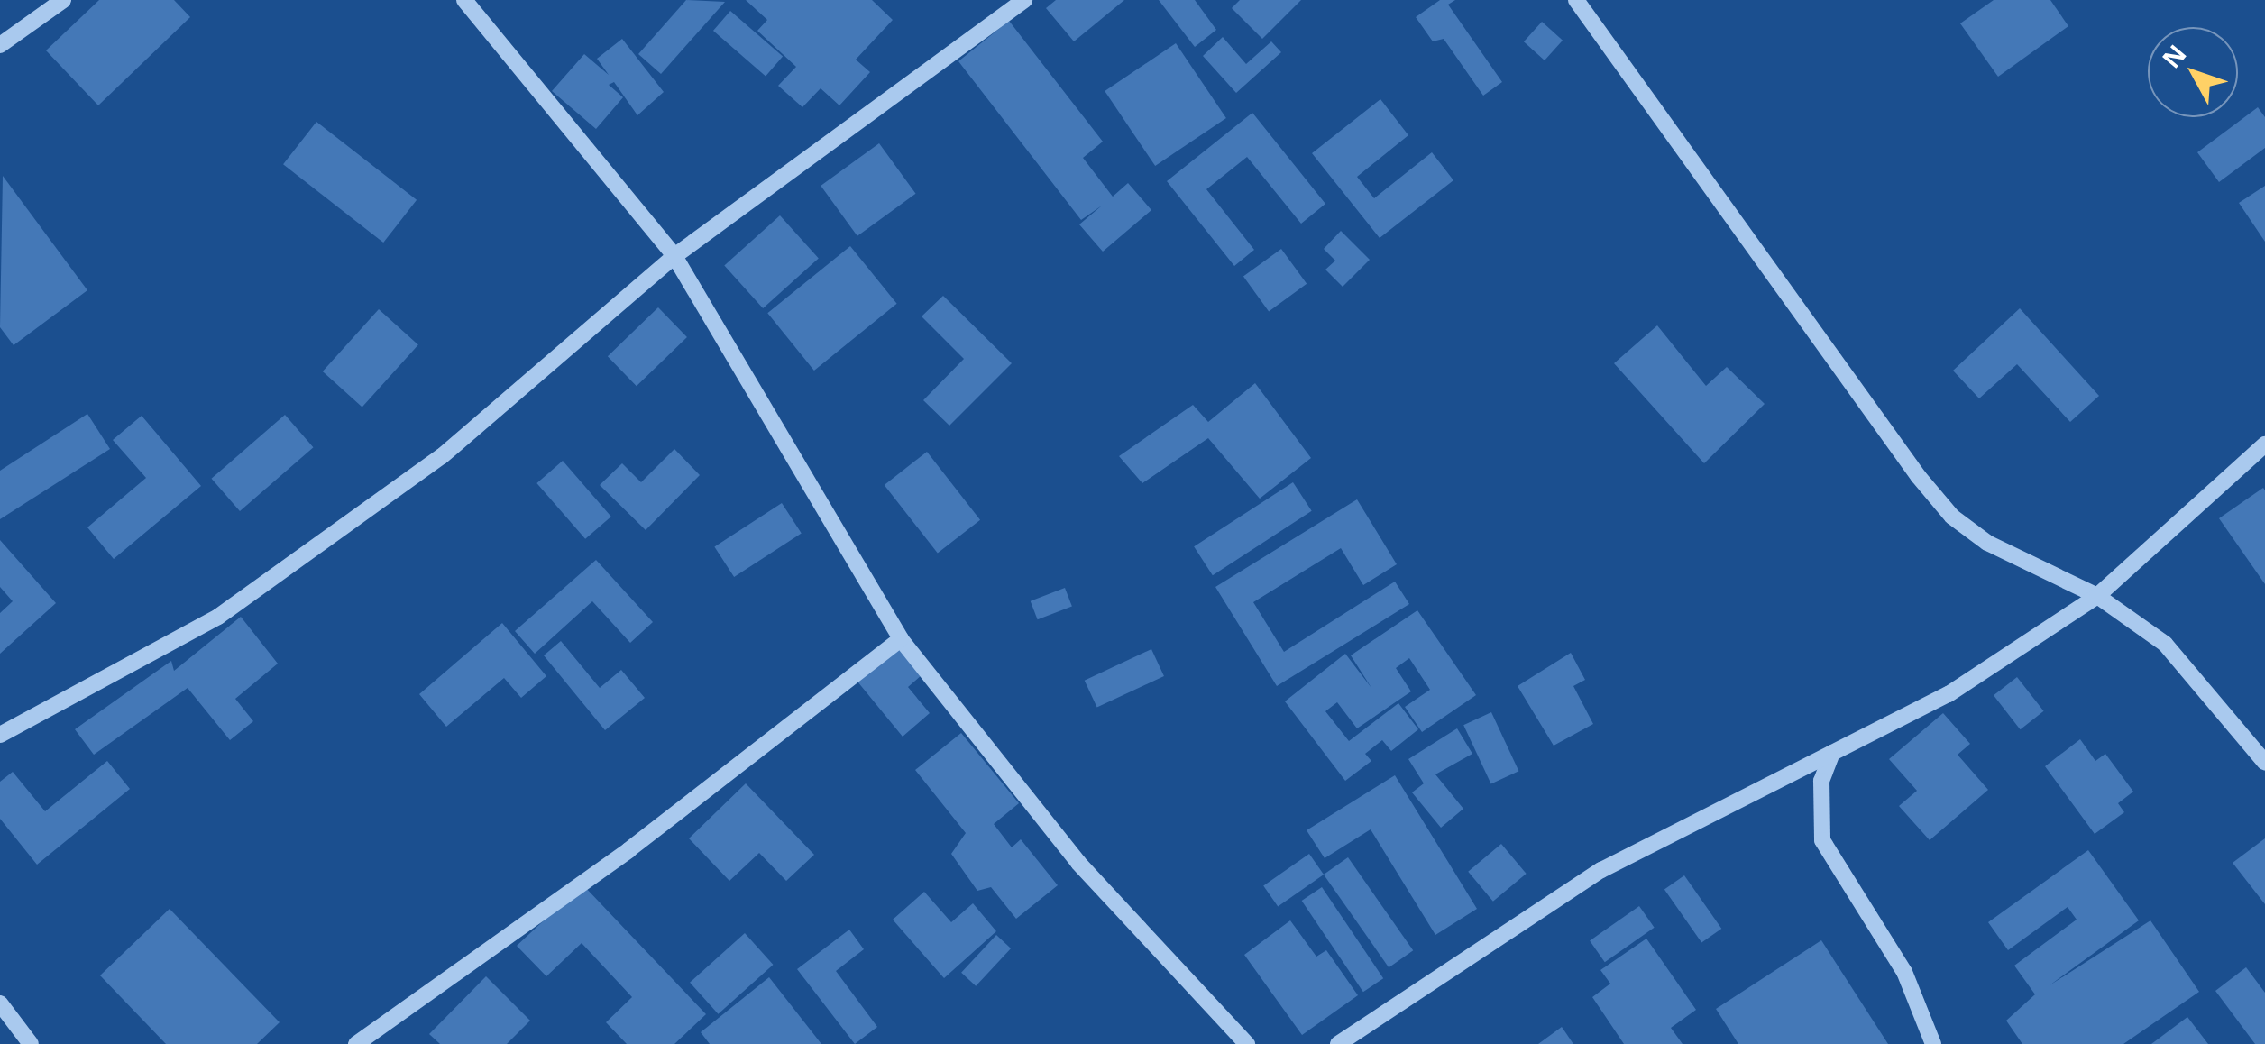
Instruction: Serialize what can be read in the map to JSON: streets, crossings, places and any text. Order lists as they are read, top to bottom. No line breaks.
{"north":"top left"}
